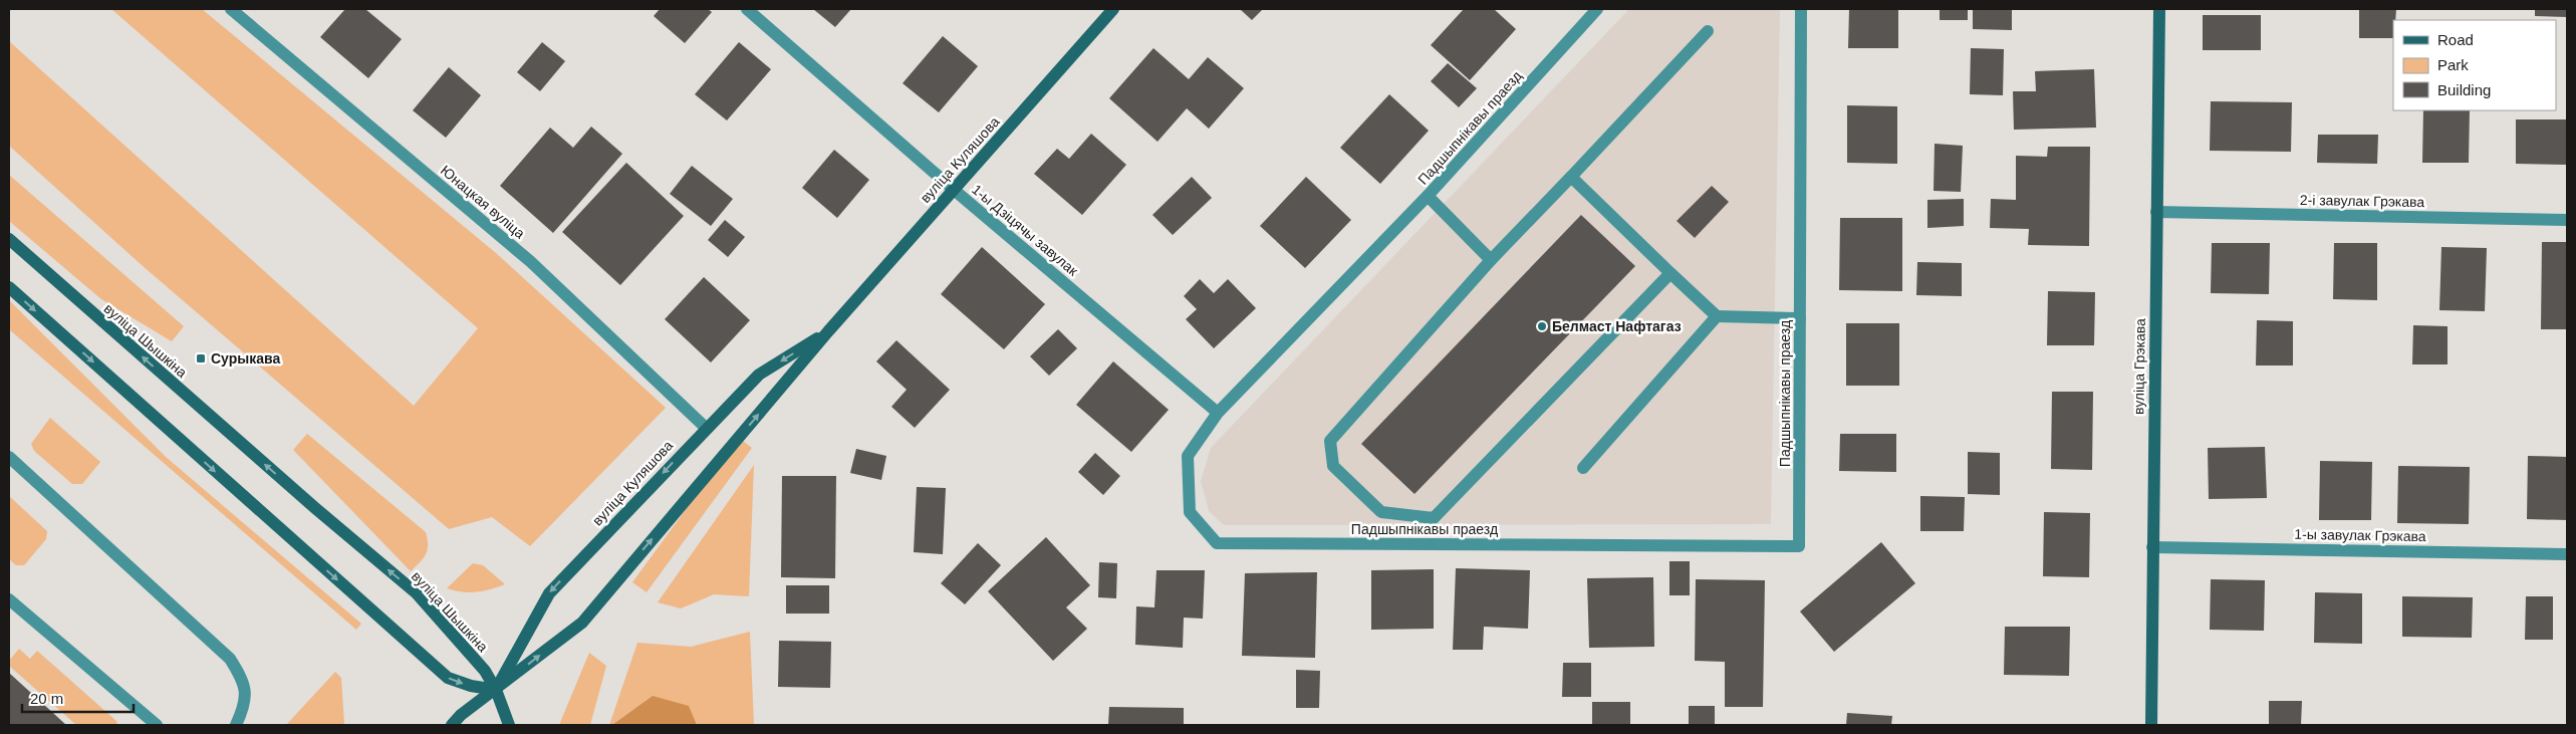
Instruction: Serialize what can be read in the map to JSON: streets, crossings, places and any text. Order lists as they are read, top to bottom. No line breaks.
{"streets":{"street":["Падшыпнікавы праезд","вуліца Куляшова","2-і завулак Грэкава","Юнацкая вуліца","1-ы Дзіцячы завулак","вуліца Шышкіна","вуліца Грэкава","1-ы завулак Грэкава"]},"crossings":[["Падшыпнікавы праезд","1-ы Дзіцячы завулак"],["вуліца Куляшова","Юнацкая вуліца"],["вуліца Куляшова","1-ы Дзіцячы завулак"],["вуліца Куляшова","вуліца Шышкіна"],["2-і завулак Грэкава","вуліца Грэкава"],["вуліца Грэкава","1-ы завулак Грэкава"]],"places":{"other":["Белмаст Нафтагаз"],"transit":["Сурыкава"]},"legend":["Road","Park","Building"],"scale_bar":"20 m"}
